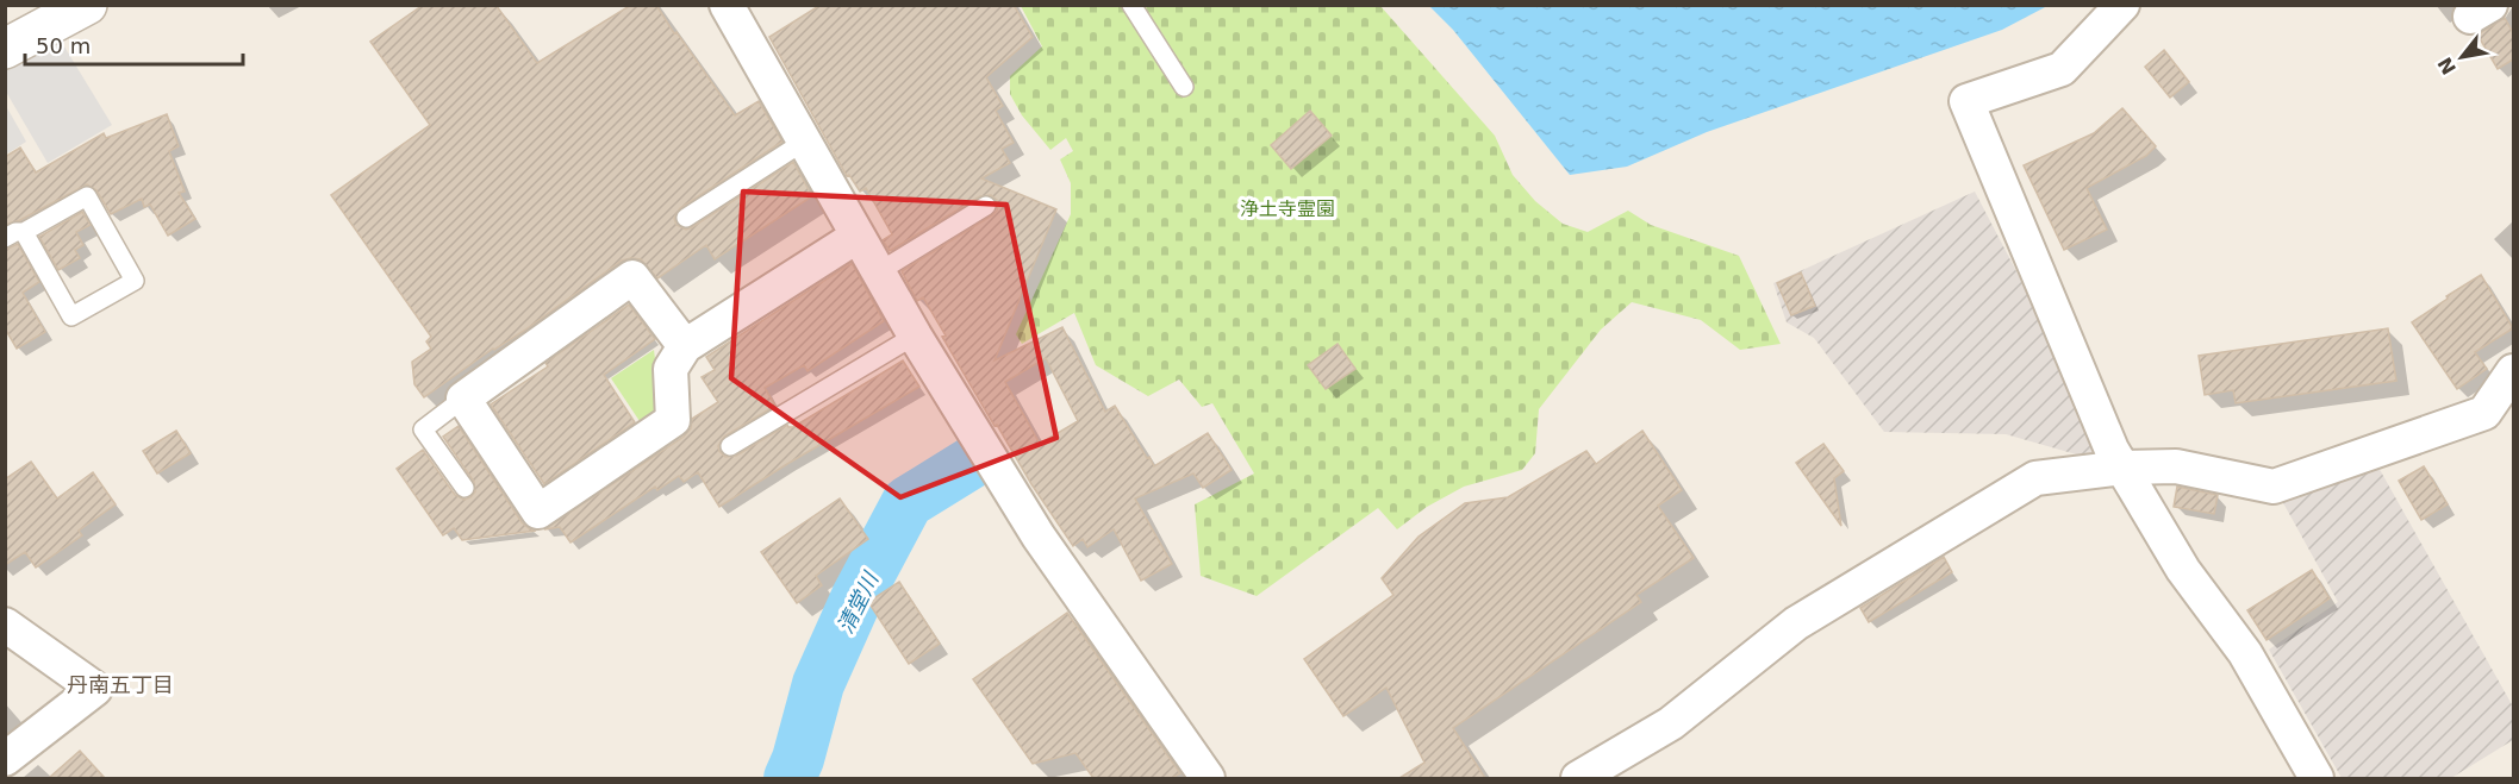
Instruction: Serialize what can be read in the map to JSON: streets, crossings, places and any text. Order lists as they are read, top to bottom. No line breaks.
{"districts":["丹南五丁目"],"water":["清堂川"],"parks":["浄土寺霊園"],"scale_bar":"50 m","north":"bottom left"}
